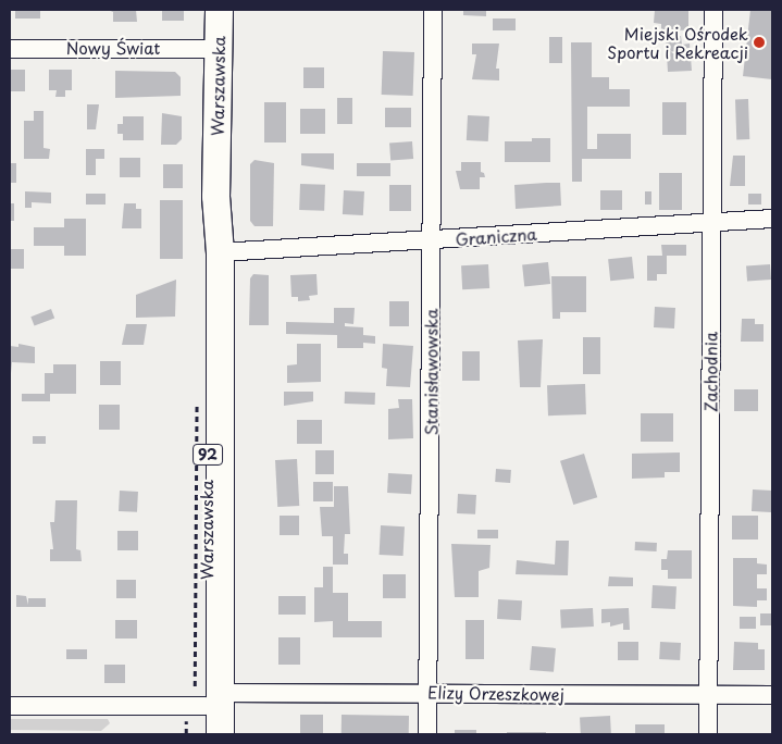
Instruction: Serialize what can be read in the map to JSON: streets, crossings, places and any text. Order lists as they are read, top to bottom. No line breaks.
{"streets":{"main road":["Warszawska","92"],"street":["Nowy Świat","Graniczna","Stanisławowska","Zachodnia","Elizy Orzeszkowej"]},"crossings":[["Nowy Świat","Warszawska"],["Warszawska","Graniczna"],["Warszawska","Elizy Orzeszkowej"],["Graniczna","Stanisławowska"],["Graniczna","Zachodnia"],["Stanisławowska","Elizy Orzeszkowej"],["Zachodnia","Elizy Orzeszkowej"]],"places":["Miejski Ośrodek Sportu i Rekreacji"]}
